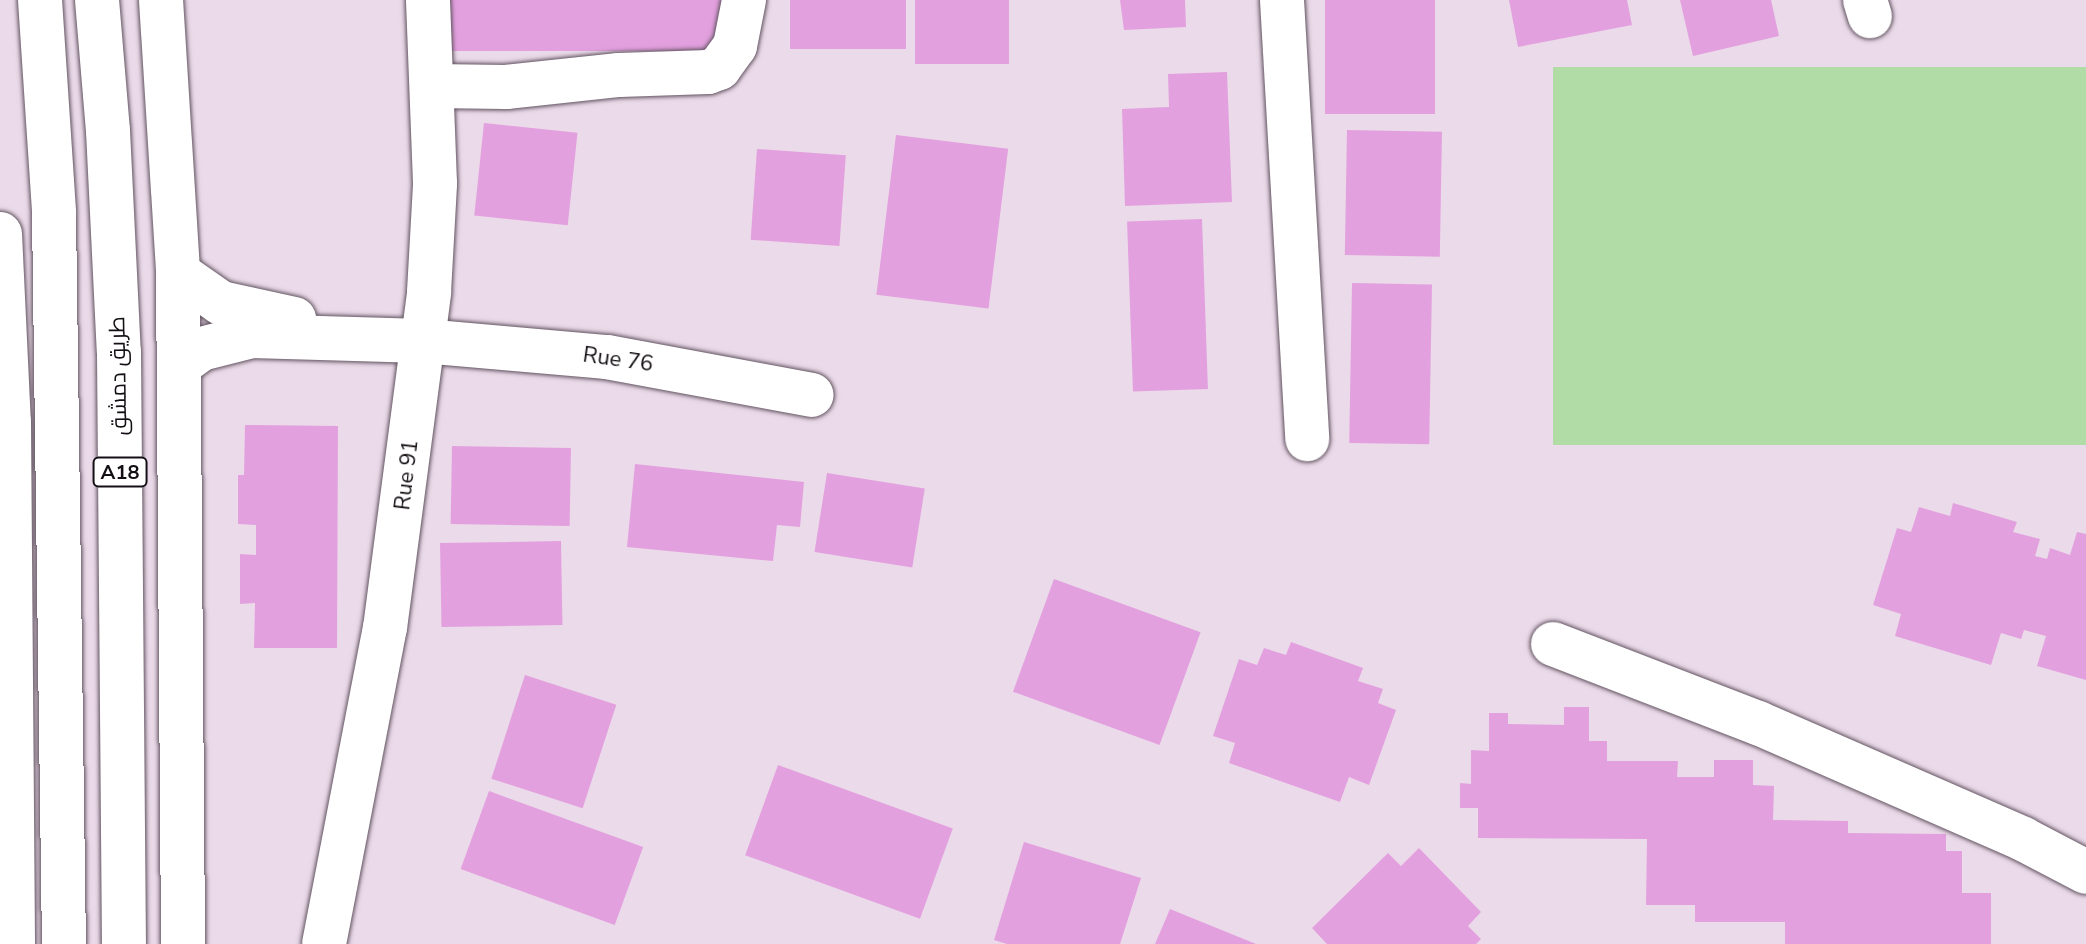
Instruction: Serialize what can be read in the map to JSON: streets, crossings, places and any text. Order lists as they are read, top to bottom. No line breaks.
{"streets":{"main road":["Rue 76","طريق دمشق","A18","Rue 91"]},"crossings":[["Rue 76","Rue 91"]]}
